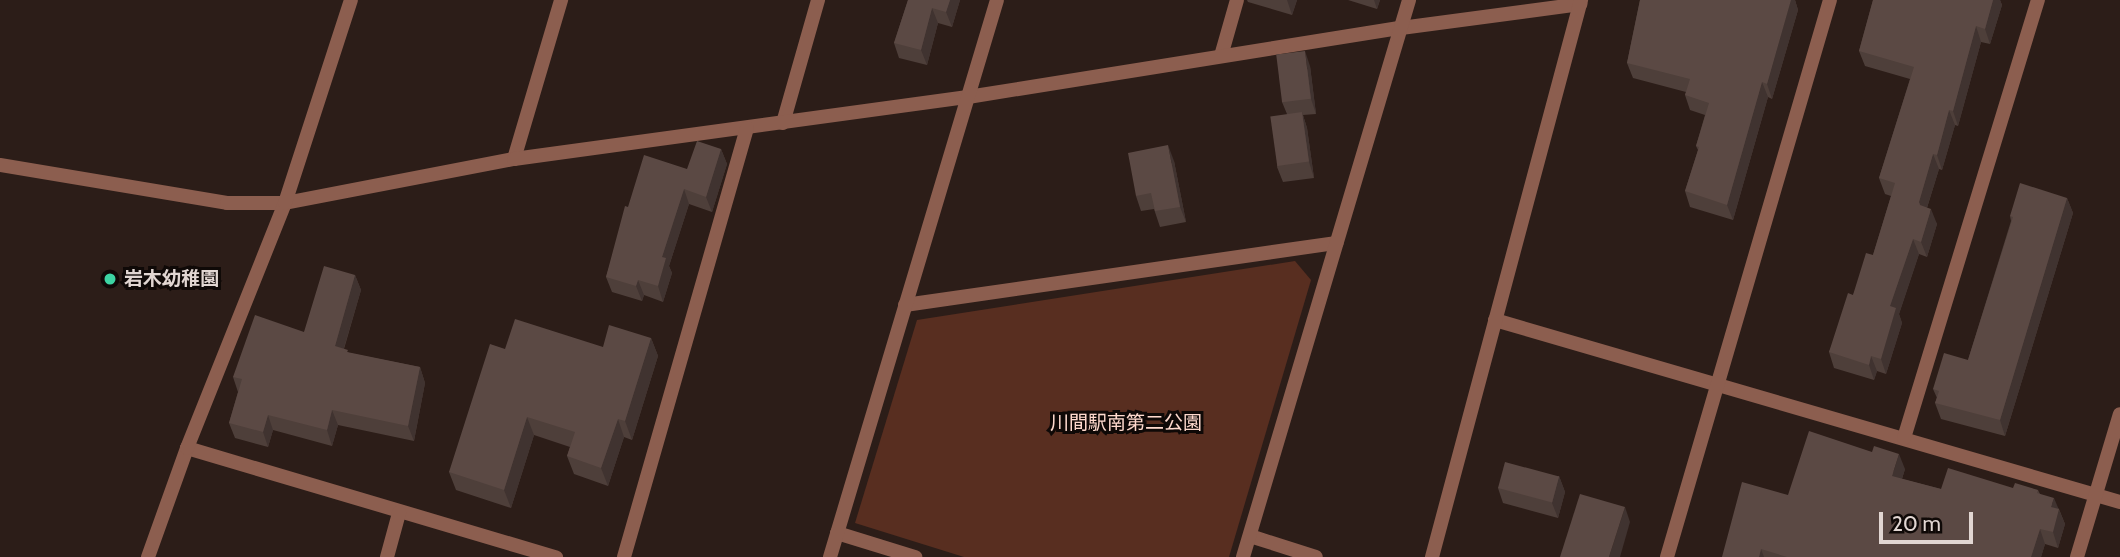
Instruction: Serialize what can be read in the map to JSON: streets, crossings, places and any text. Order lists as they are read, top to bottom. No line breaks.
{"parks":["川間駅南第二公園"],"places":["岩木幼稚園"],"scale_bar":"20 m"}
